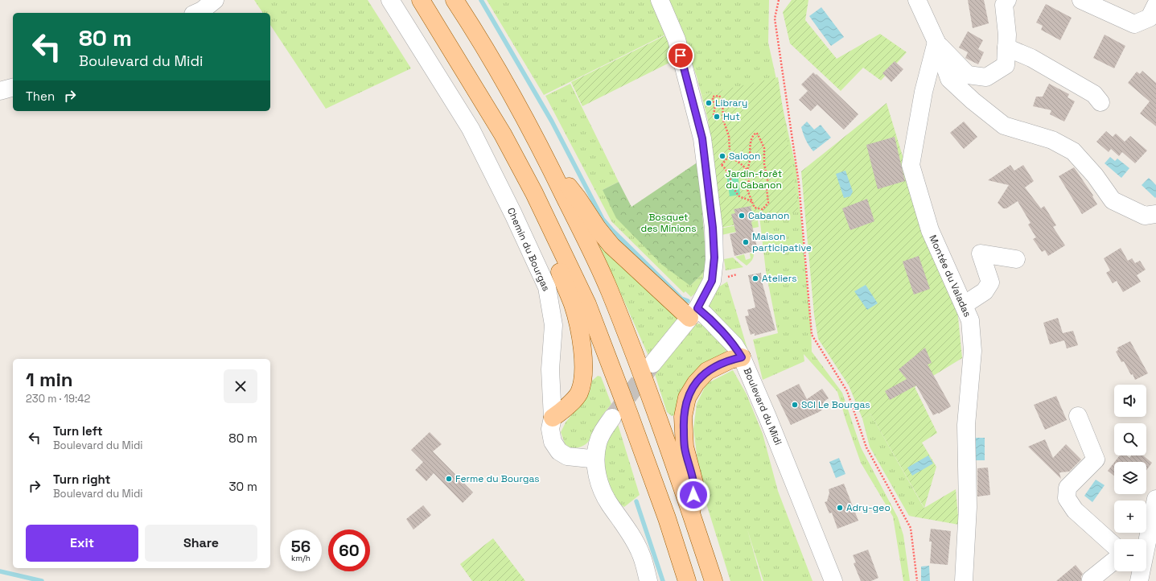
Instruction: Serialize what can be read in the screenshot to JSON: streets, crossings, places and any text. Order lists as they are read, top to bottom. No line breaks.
{"streets":{"street":["Chemin du Bourgas","Montée du Valadas","Boulevard du Midi"]},"parks":["Jardin-forêt du Cabanon","Bosquet des Minions"],"places":["Library","Hut","Saloon","Cabanon","Maison participative","Ateliers","SCI Le Bourgas","Ferme du Bourgas","Adry-geo"],"page":{"turn":["80 m","Boulevard du Midi"],"then":"Then","heading":["1 min","230 m · 19:42"],"map_buttons":["+","−"],"list":[{"name":"Turn left","note":"Boulevard du Midi","value":"80 m"},{"name":"Turn right","note":"Boulevard du Midi","value":"30 m"}],"buttons":["Exit","Share"],"speed":"56 km/h","limit":"60"}}
